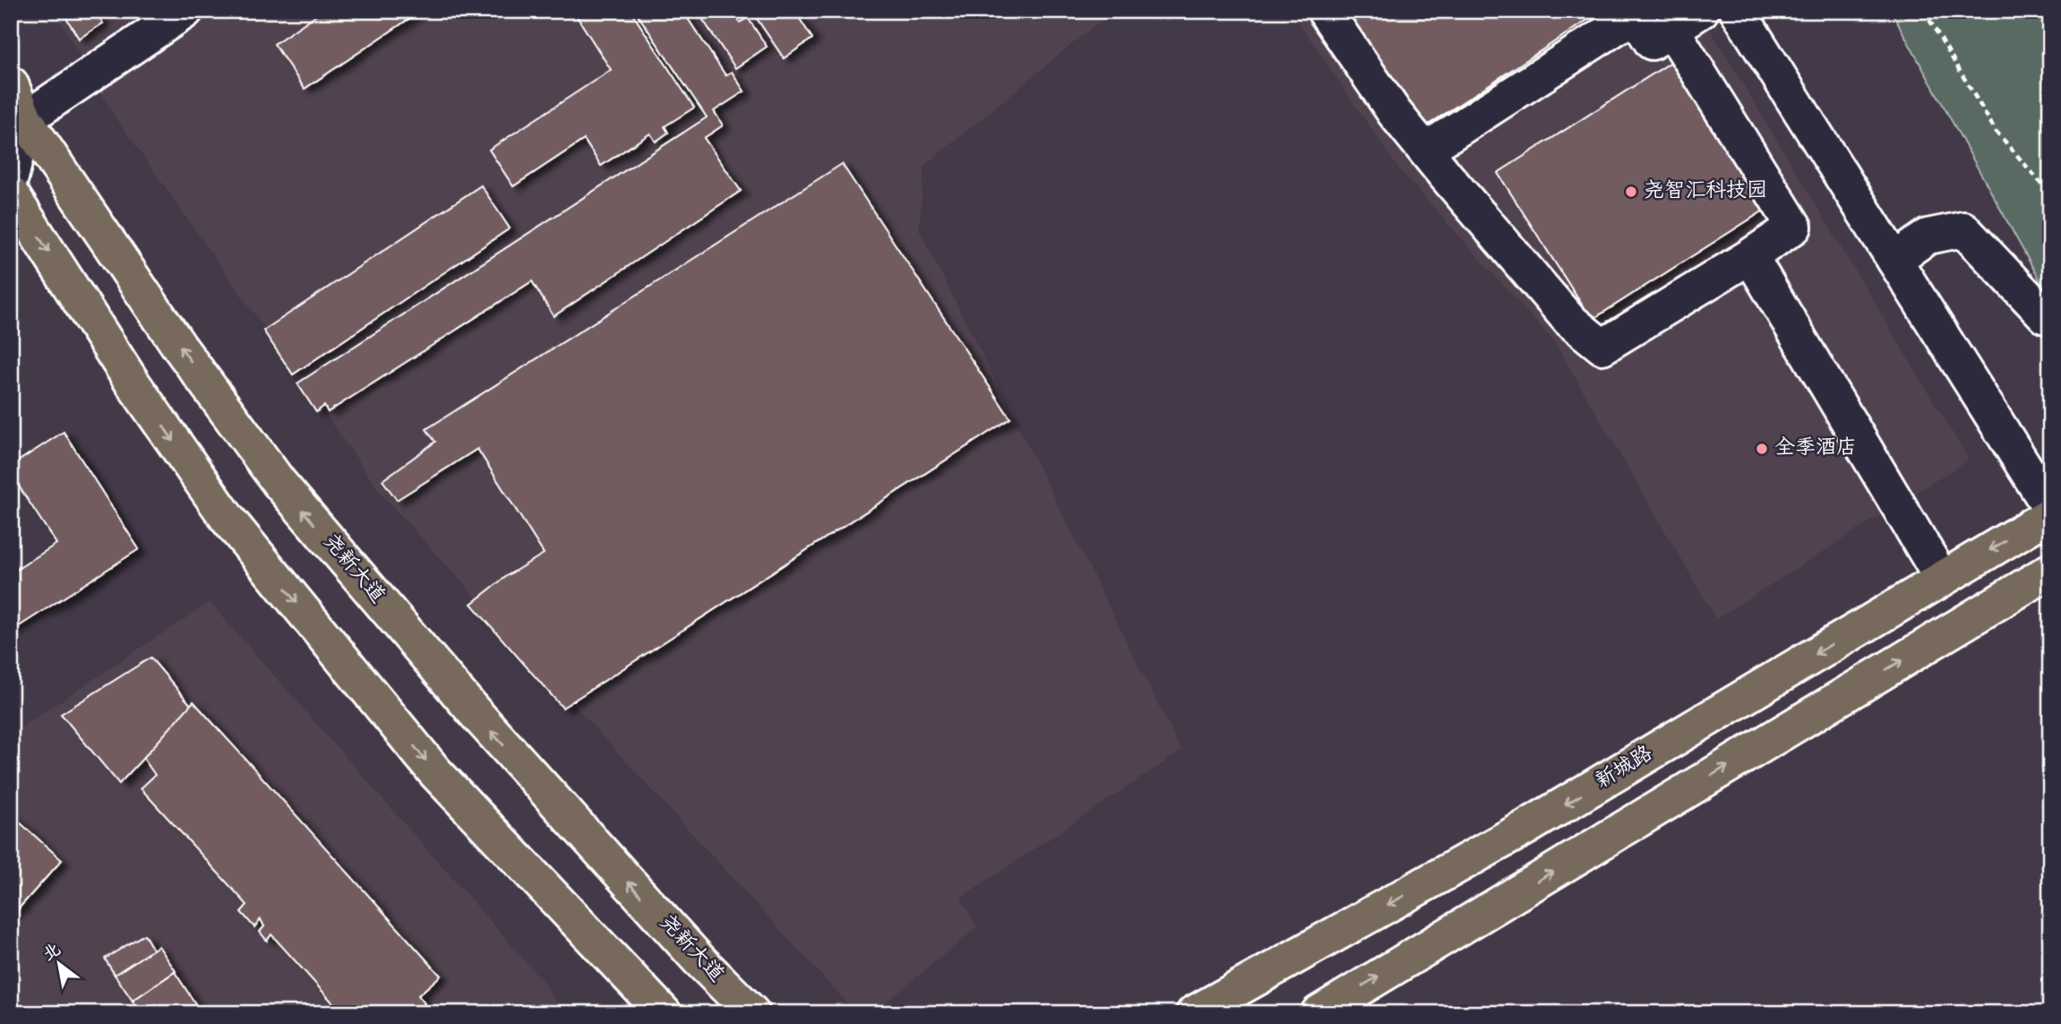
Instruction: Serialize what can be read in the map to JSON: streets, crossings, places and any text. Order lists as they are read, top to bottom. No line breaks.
{"streets":{"main road":["尧新大道","新城路"]},"places":["尧智汇科技园","全季酒店"],"north":"top left"}
